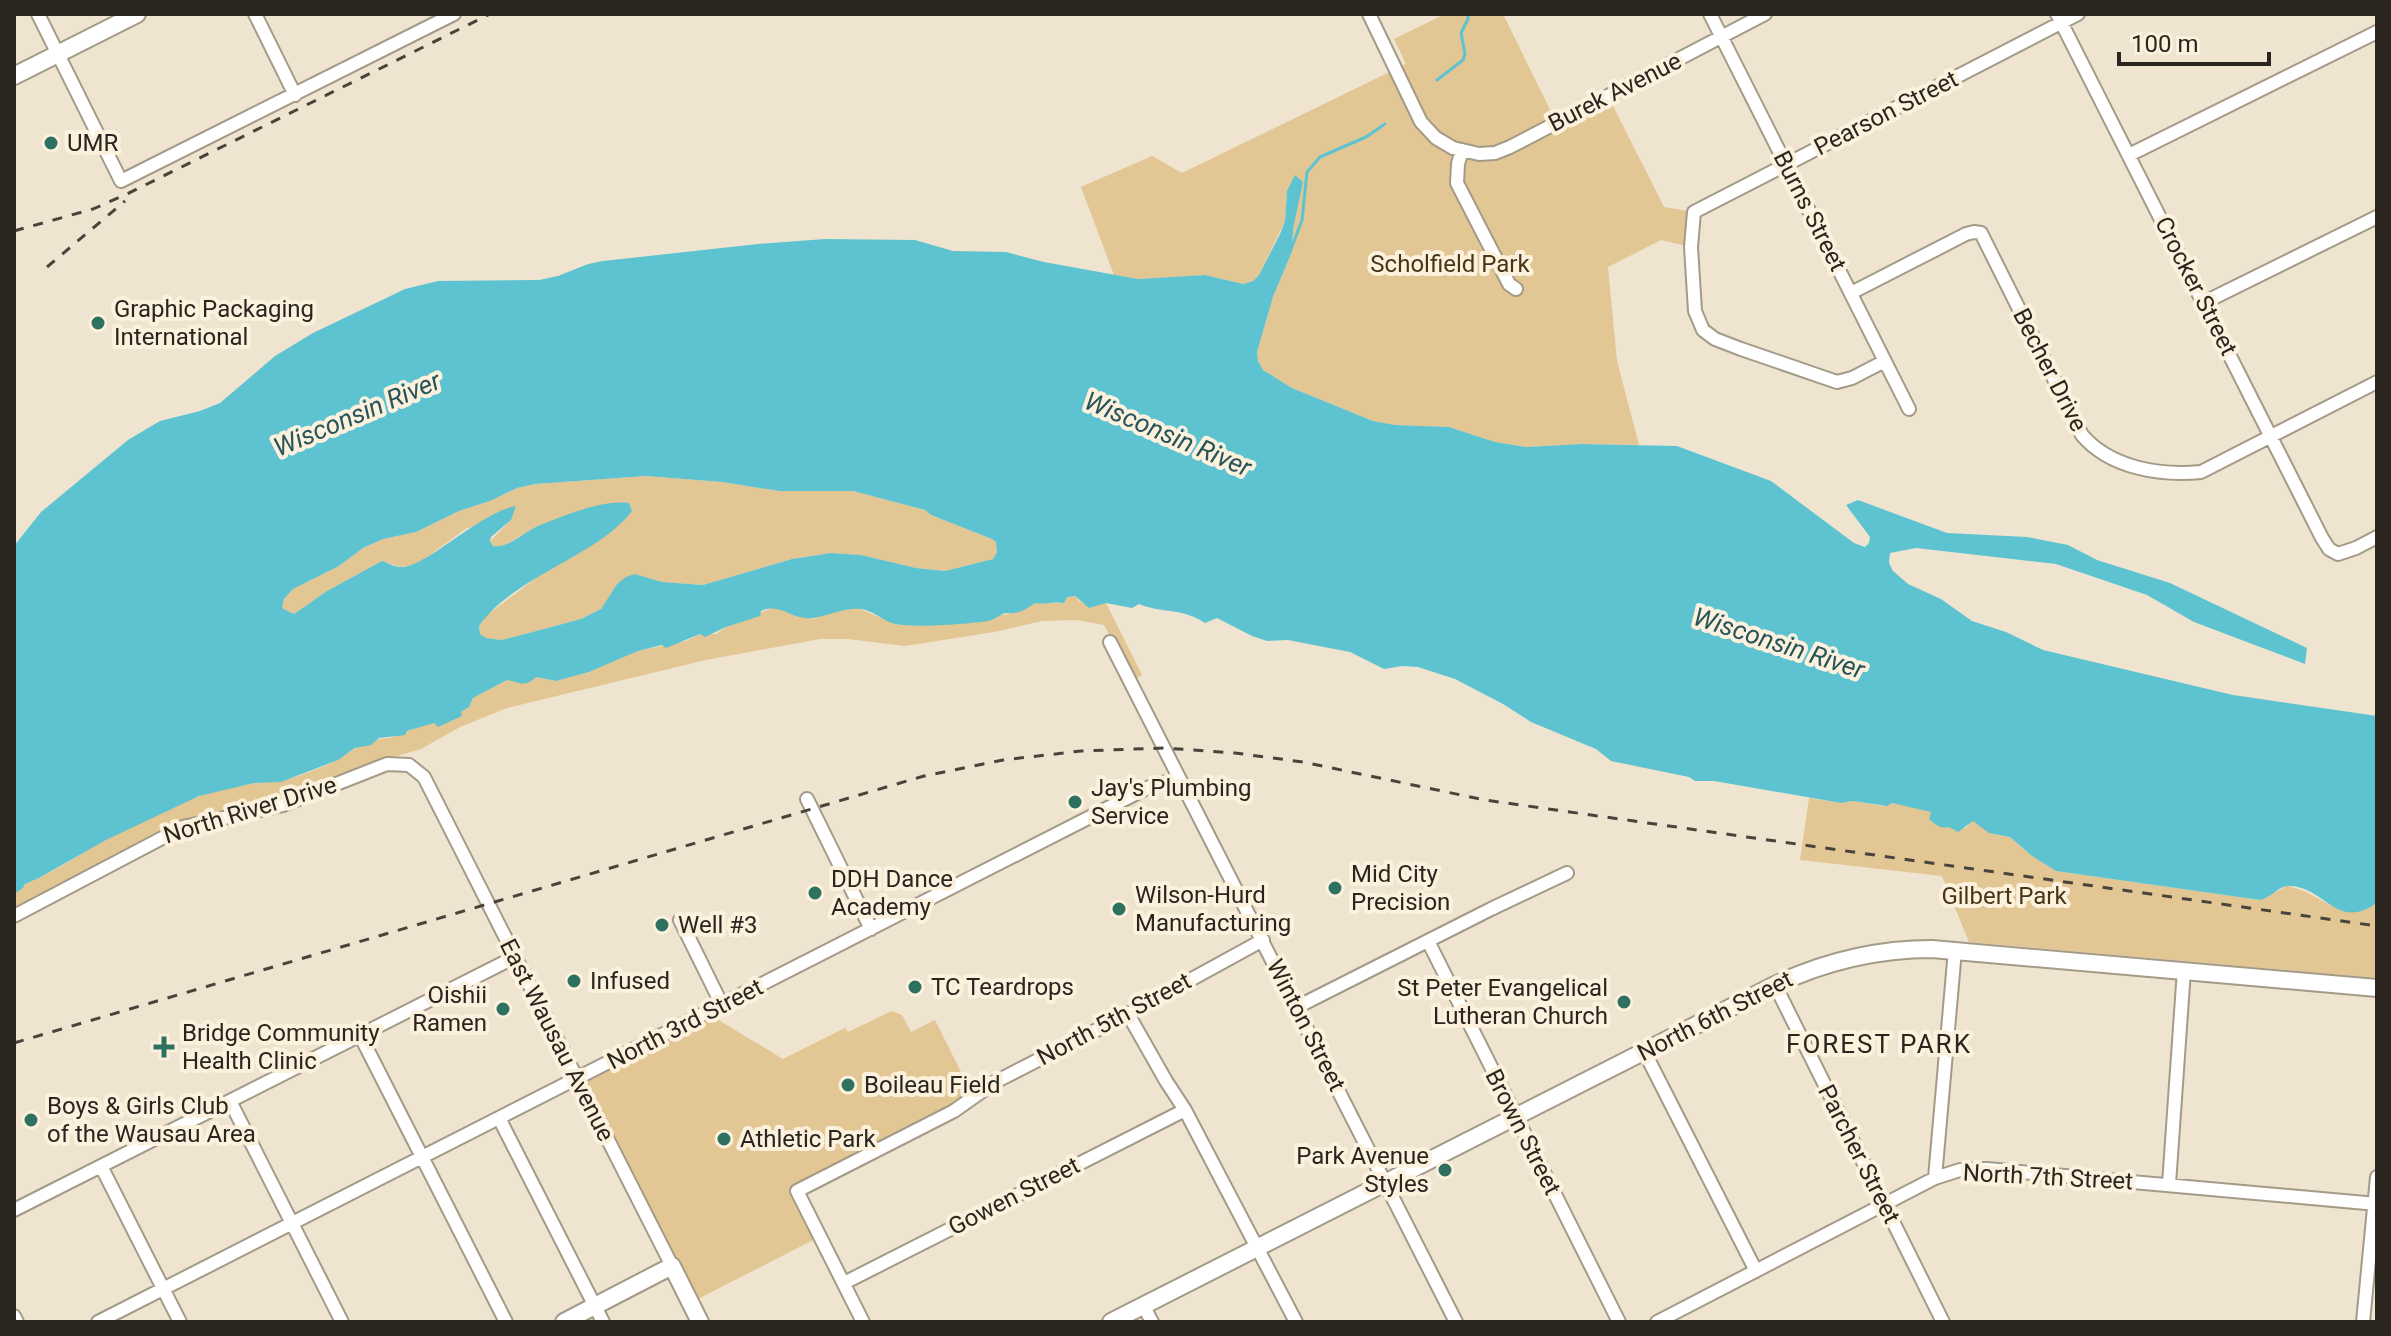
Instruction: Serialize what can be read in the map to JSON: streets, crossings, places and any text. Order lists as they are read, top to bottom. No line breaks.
{"streets":{"main road":["North 6th Street","East Wausau Avenue"],"street":["Burek Avenue","Pearson Street","Burns Street","Crocker Street","Becher Drive","North River Drive","North 5th Street","North 3rd Street","Winton Street","Brown Street","Parcher Street","North 7th Street","Gowen Street"]},"crossings":[["Burek Avenue","Burns Street"],["Pearson Street","Burns Street"],["Pearson Street","Crocker Street"],["Burns Street","Becher Drive"],["Crocker Street","Becher Drive"],["North River Drive","East Wausau Avenue"],["North 6th Street","Winton Street"],["North 6th Street","Brown Street"],["North 6th Street","Parcher Street"],["North 5th Street","Winton Street"],["North 5th Street","Gowen Street"],["North 3rd Street","Winton Street"],["North 3rd Street","East Wausau Avenue"],["Parcher Street","North 7th Street"]],"districts":["FOREST PARK"],"water":["Wisconsin River"],"parks":["Scholfield Park","Gilbert Park"],"places":{"other":["UMR","Graphic Packaging International","Jay's Plumbing Service","Mid City Precision","DDH Dance Academy","Wilson-Hurd Manufacturing","Well #3","Infused","TC Teardrops","St Peter Evangelical Lutheran Church","Oishii Ramen","Boileau Field","Boys & Girls Club of the Wausau Area","Athletic Park","Park Avenue Styles"],"health":["Bridge Community Health Clinic"]},"scale_bar":"100 m"}
